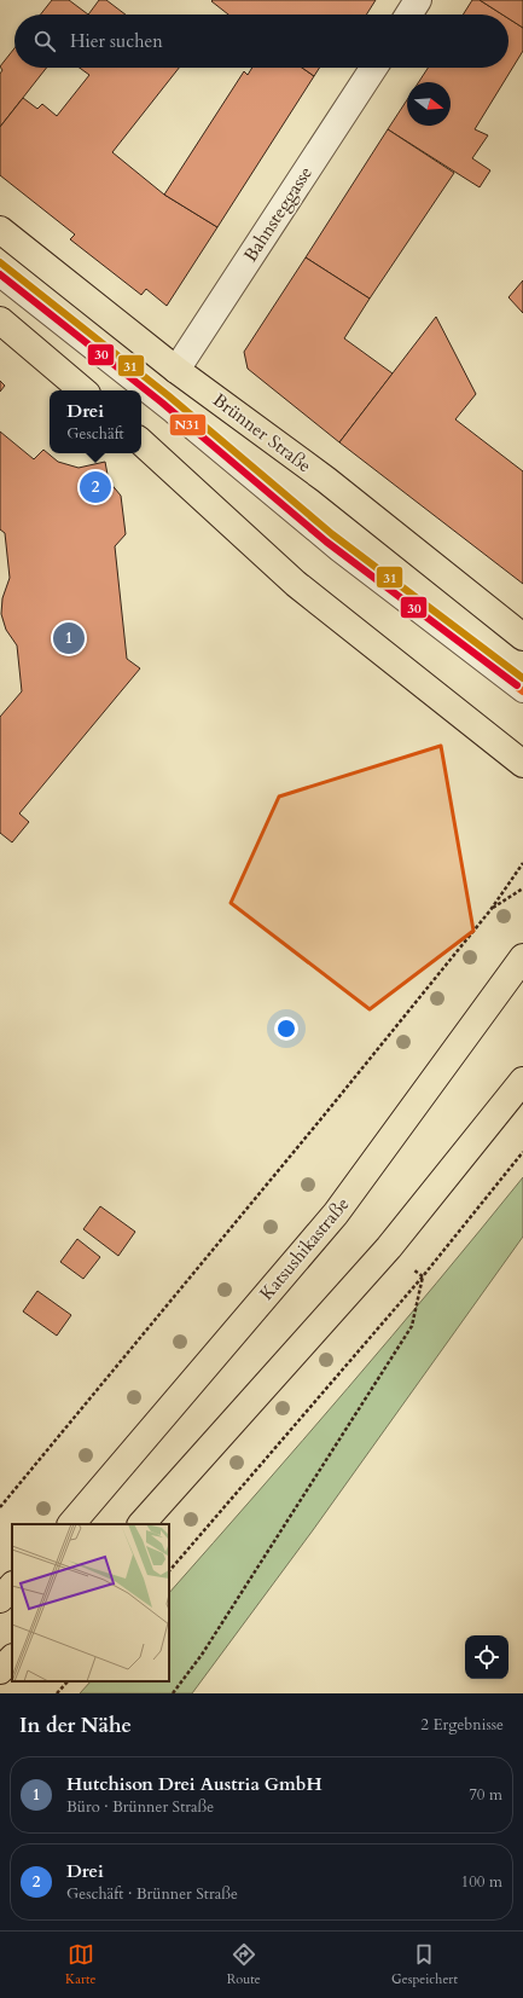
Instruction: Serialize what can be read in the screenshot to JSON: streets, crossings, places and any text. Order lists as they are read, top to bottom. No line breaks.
{"streets":{"main road":["Brünner Straße","Katsushikastraße"],"street":["Bahnsteggasse"]},"crossings":[["Bahnsteggasse","Brünner Straße"]],"lines":["transit line 31","transit line 30","transit line N31"],"north":"right","page":{"search":"Hier suchen","popup":["Drei","Geschäft"],"pins":["2","1"],"heading":["In der Nähe","2 Ergebnisse"],"list":[{"mark":"1","name":"Hutchison Drei Austria GmbH","note":"Büro · Brünner Straße","value":"70 m"},{"mark":"2","name":"Drei","note":"Geschäft · Brünner Straße","value":"100 m"}],"nav":["Karte","Route","Gespeichert"]}}
